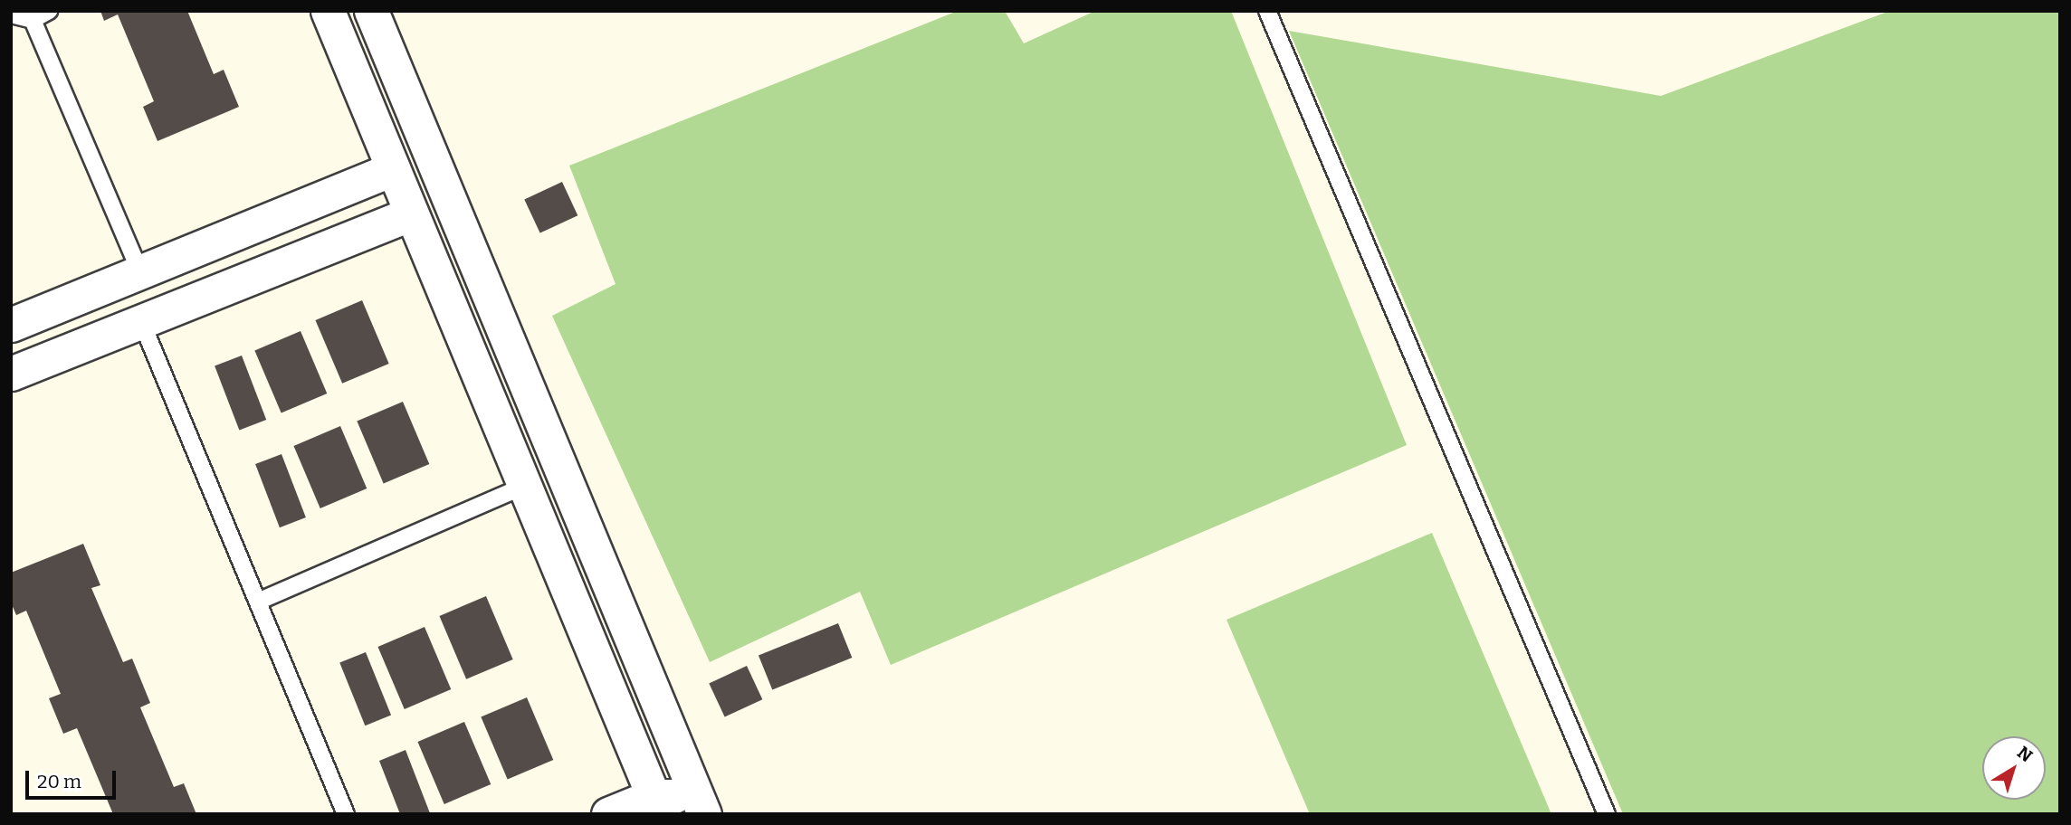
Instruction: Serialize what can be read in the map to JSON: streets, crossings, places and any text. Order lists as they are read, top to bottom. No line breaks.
{"scale_bar":"20 m","north":"top right"}
